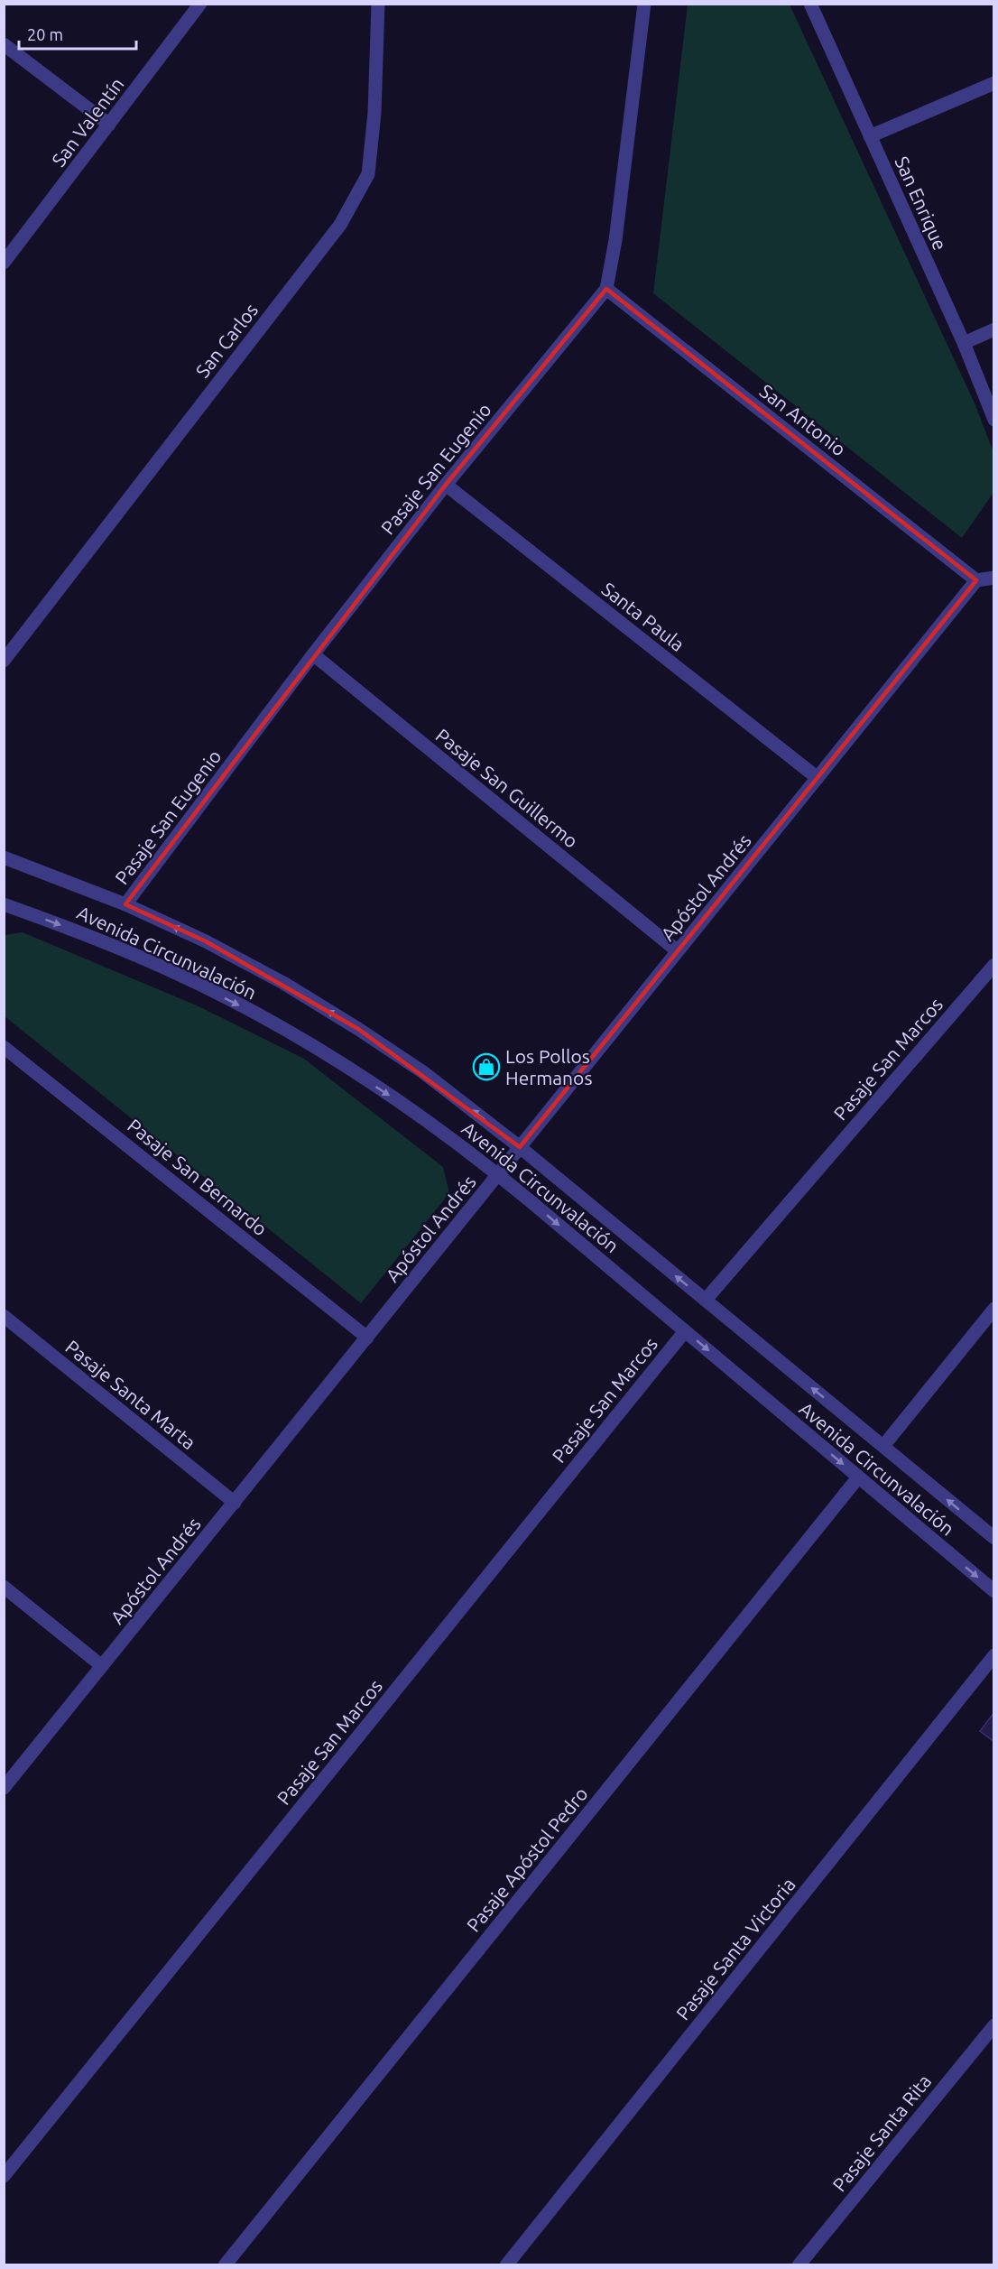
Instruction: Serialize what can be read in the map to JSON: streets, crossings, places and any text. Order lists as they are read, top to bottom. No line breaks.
{"streets":{"street":["San Valentín","San Enrique","San Carlos","San Antonio","Pasaje San Eugenio","Santa Paula","Pasaje San Guillermo","Apóstol Andrés","Avenida Circunvalación","Pasaje San Marcos","Pasaje San Bernardo","Pasaje Santa Marta","Pasaje Apóstol Pedro","Pasaje Santa Victoria","Pasaje Santa Rita"]},"crossings":[["San Antonio","Pasaje San Eugenio"],["San Antonio","Apóstol Andrés"],["Pasaje San Eugenio","Santa Paula"],["Pasaje San Eugenio","Pasaje San Guillermo"],["Pasaje San Eugenio","Avenida Circunvalación"],["Santa Paula","Apóstol Andrés"],["Pasaje San Guillermo","Apóstol Andrés"],["Apóstol Andrés","Avenida Circunvalación"],["Apóstol Andrés","Pasaje San Bernardo"],["Apóstol Andrés","Pasaje Santa Marta"],["Avenida Circunvalación","Pasaje San Marcos"],["Avenida Circunvalación","Pasaje Apóstol Pedro"]],"places":{"shop":["Los Pollos Hermanos"]},"scale_bar":"20 m"}
